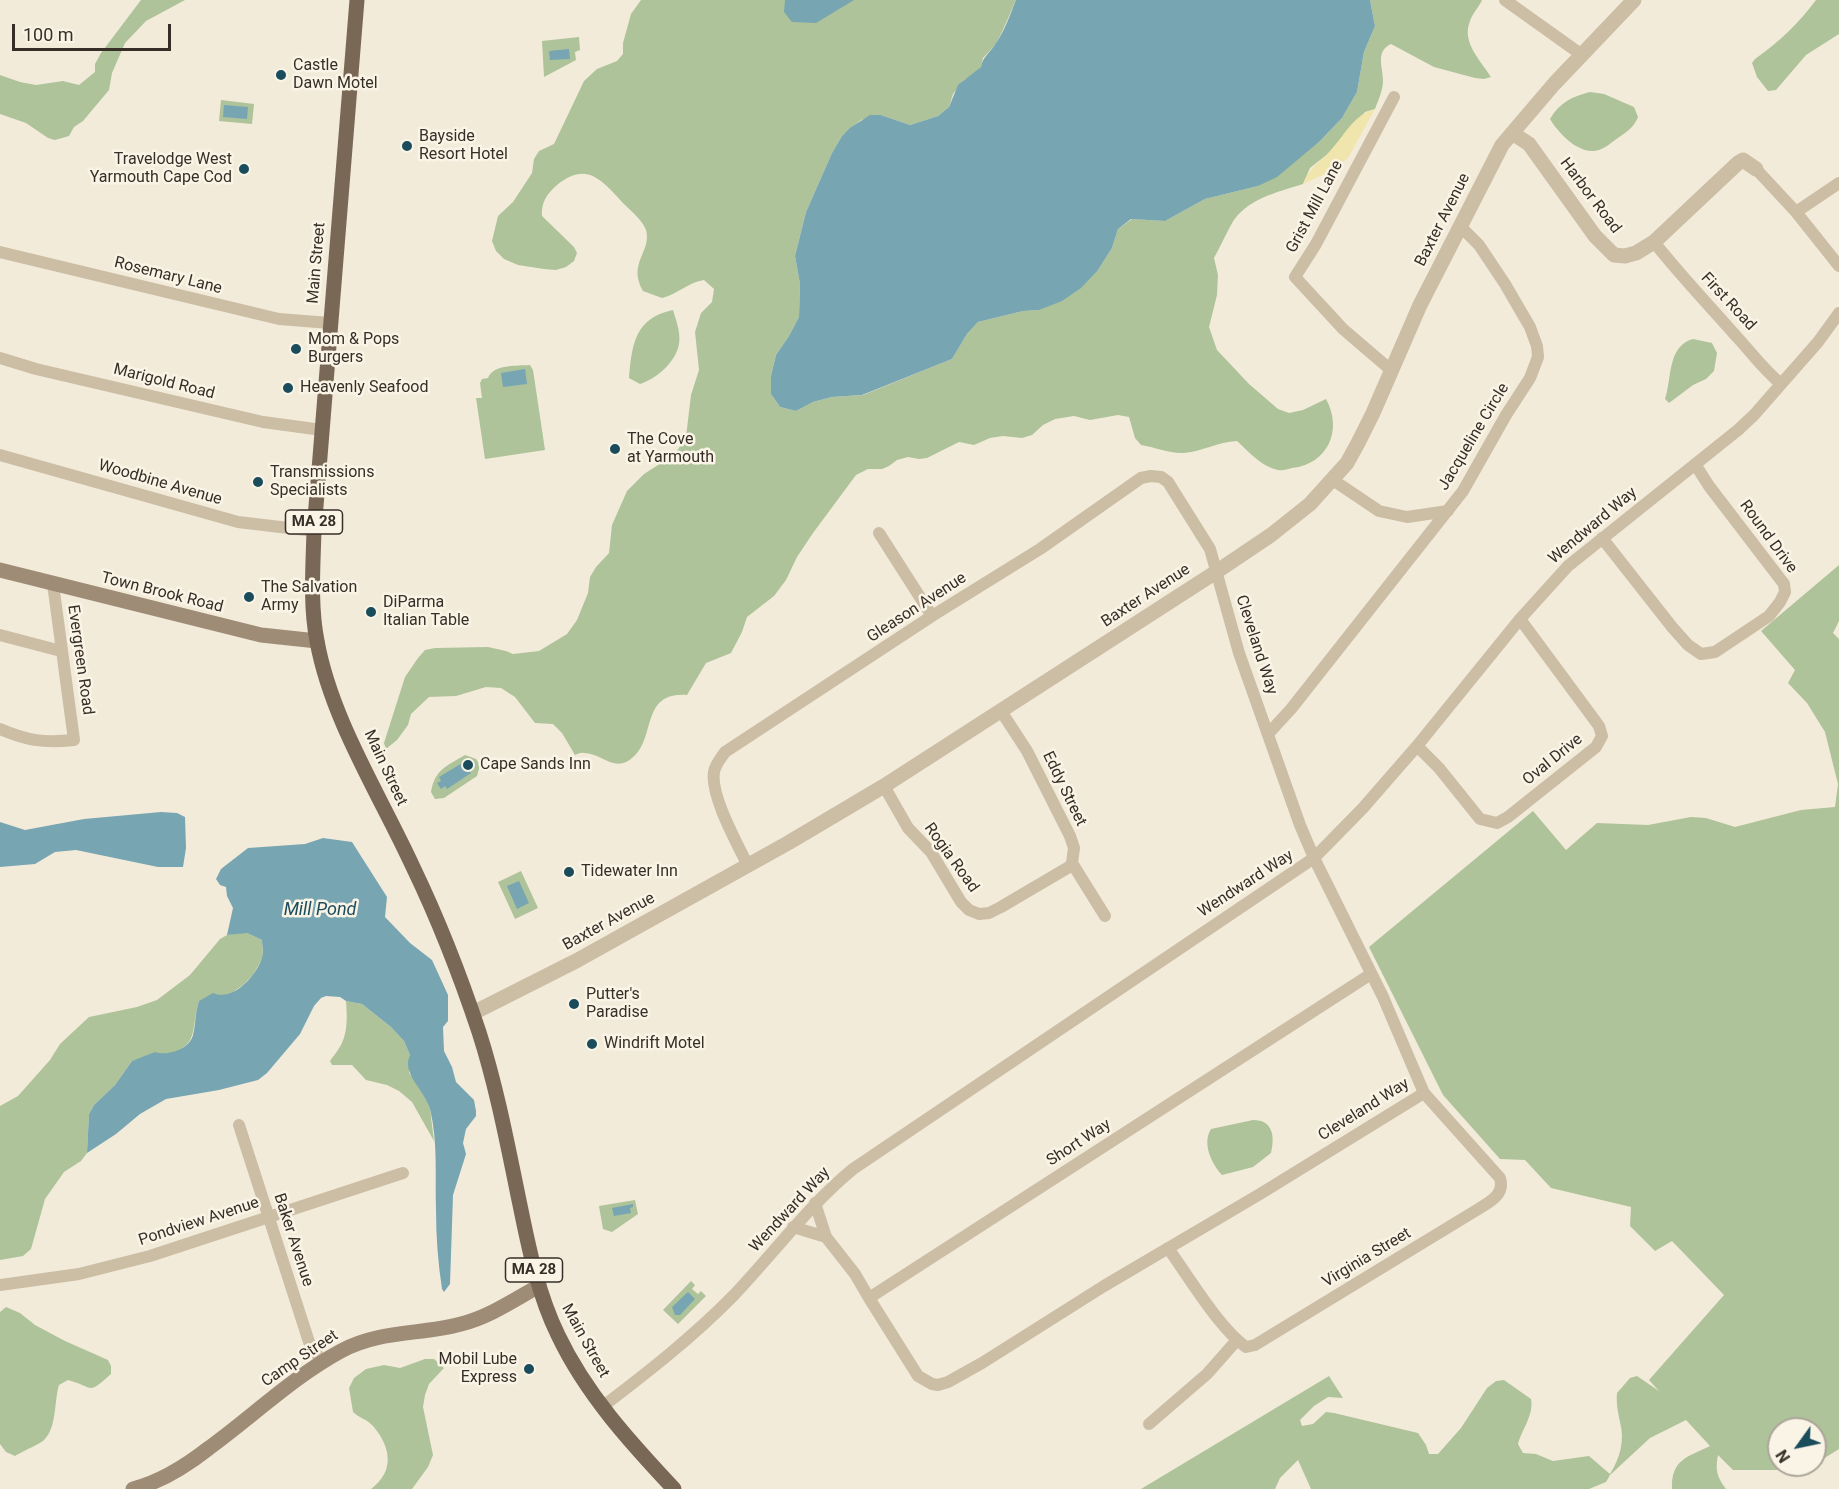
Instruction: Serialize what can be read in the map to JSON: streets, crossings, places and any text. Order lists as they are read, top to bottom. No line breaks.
{"streets":{"main road":["Main Street","MA 28","Town Brook Road","Camp Street"],"street":["Harbor Road","Grist Mill Lane","Baxter Avenue","Rosemary Lane","First Road","Marigold Road","Jacqueline Circle","Woodbine Avenue","Wendward Way","Round Drive","Gleason Avenue","Cleveland Way","Evergreen Road","Oval Drive","Eddy Street","Rogia Road","Short Way","Pondview Avenue","Baker Avenue","Virginia Street"]},"crossings":[["Harbor Road","Baxter Avenue"],["Harbor Road","First Road"],["Grist Mill Lane","Baxter Avenue"],["Baxter Avenue","Main Street"],["Baxter Avenue","Jacqueline Circle"],["Baxter Avenue","Gleason Avenue"],["Baxter Avenue","Cleveland Way"],["Baxter Avenue","Eddy Street"],["Baxter Avenue","Rogia Road"],["Main Street","Rosemary Lane"],["Main Street","Marigold Road"],["Main Street","Woodbine Avenue"],["Main Street","Wendward Way"],["Main Street","Town Brook Road"],["Main Street","Camp Street"],["First Road","Wendward Way"],["Jacqueline Circle","Cleveland Way"],["Wendward Way","Round Drive"],["Wendward Way","Cleveland Way"],["Wendward Way","Oval Drive"],["Town Brook Road","Evergreen Road"],["Gleason Avenue","Cleveland Way"],["Cleveland Way","Short Way"],["Cleveland Way","Virginia Street"],["Eddy Street","Rogia Road"],["Pondview Avenue","Baker Avenue"],["Baker Avenue","Camp Street"]],"water":["Mill Pond"],"places":["Castle Dawn Motel","Bayside Resort Hotel","Travelodge West Yarmouth Cape Cod","Mom & Pops Burgers","Heavenly Seafood","The Cove at Yarmouth","Transmissions Specialists","The Salvation Army","DiParma Italian Table","Cape Sands Inn","Tidewater Inn","Putter's Paradise","Windrift Motel","Mobil Lube Express"],"scale_bar":"100 m","north":"bottom left"}
